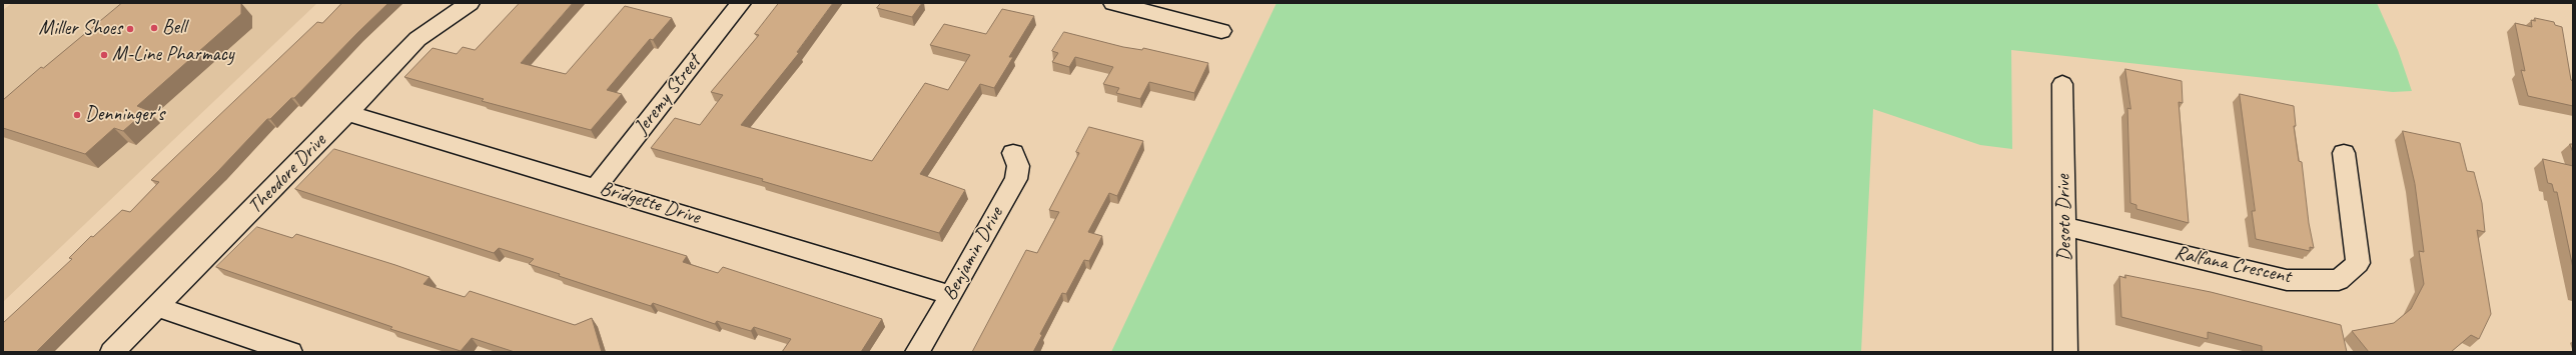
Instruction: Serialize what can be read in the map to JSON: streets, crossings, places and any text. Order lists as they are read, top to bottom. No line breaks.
{"streets":{"street":["Jeremy Street","Theodore Drive","Bridgette Drive","Desoto Drive","Benjamin Drive","Ralfana Crescent"]},"crossings":[["Jeremy Street","Bridgette Drive"],["Theodore Drive","Bridgette Drive"],["Bridgette Drive","Benjamin Drive"],["Desoto Drive","Ralfana Crescent"]],"places":["Bell","Miller Shoes","M-Line Pharmacy","Denninger's"]}
